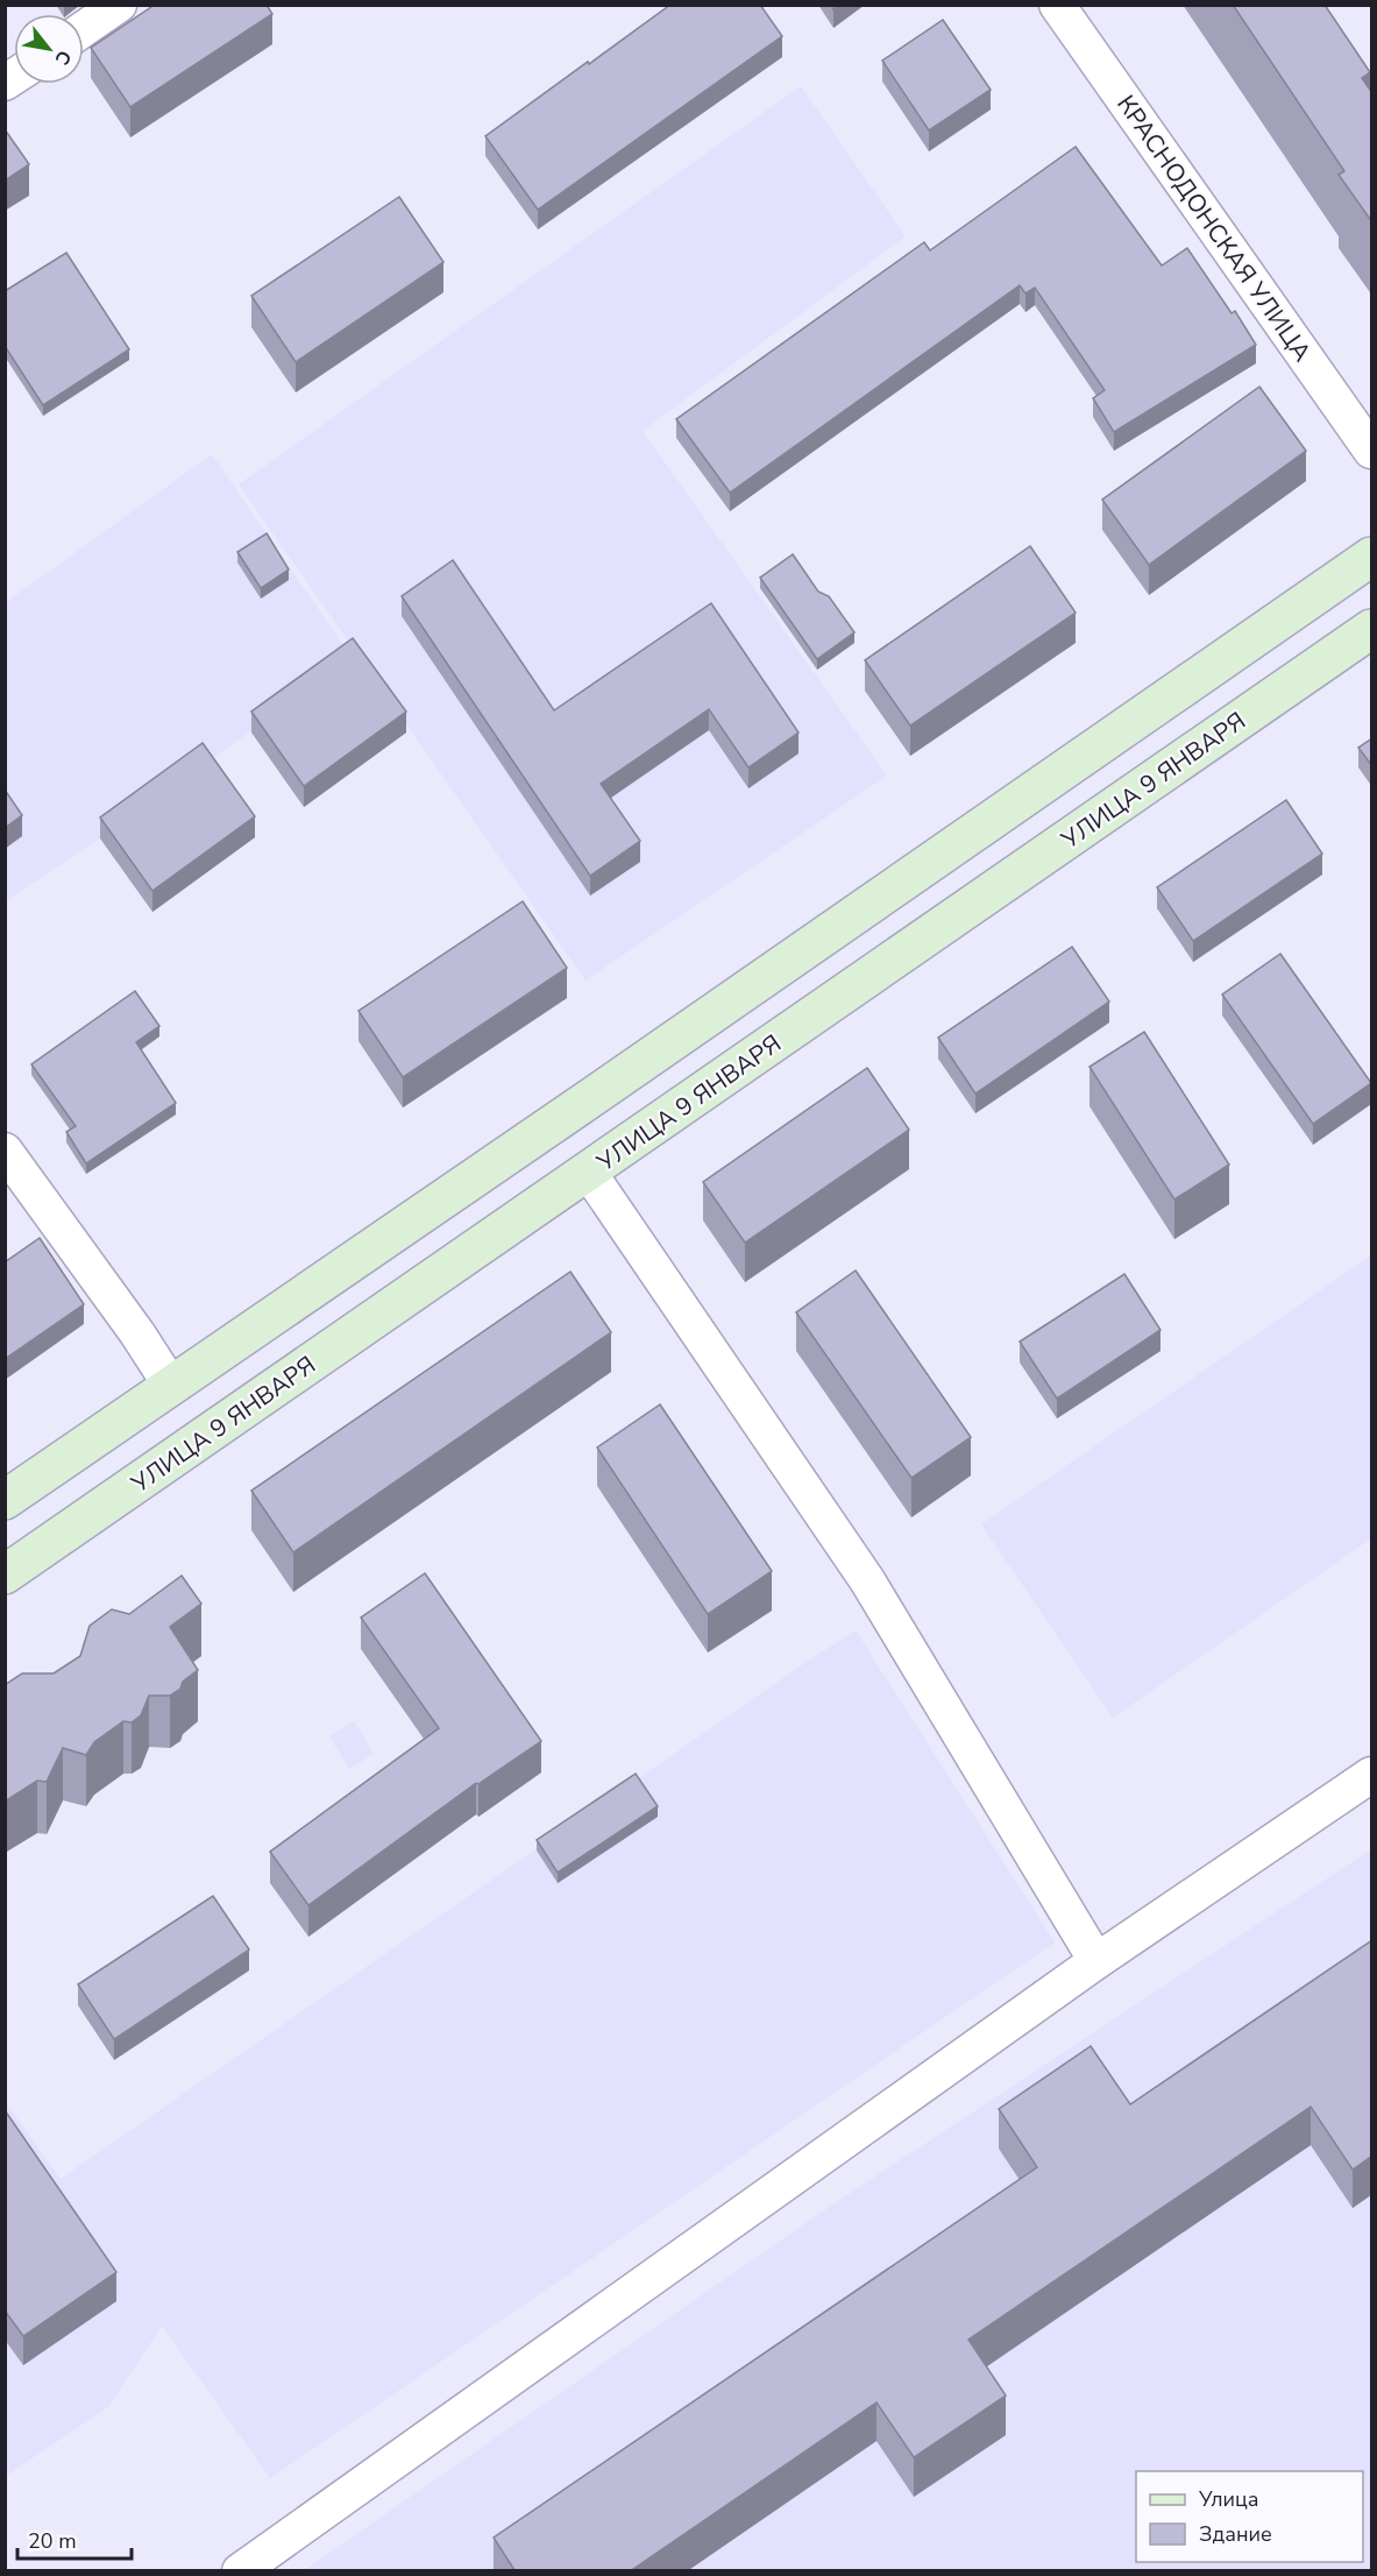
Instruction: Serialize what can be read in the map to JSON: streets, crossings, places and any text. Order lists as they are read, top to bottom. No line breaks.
{"streets":{"main road":["УЛИЦА 9 ЯНВАРЯ"],"street":["КРАСНОДОНСКАЯ УЛИЦА"]},"legend":["Улица","Здание"],"scale_bar":"20 m","north":"bottom right"}
